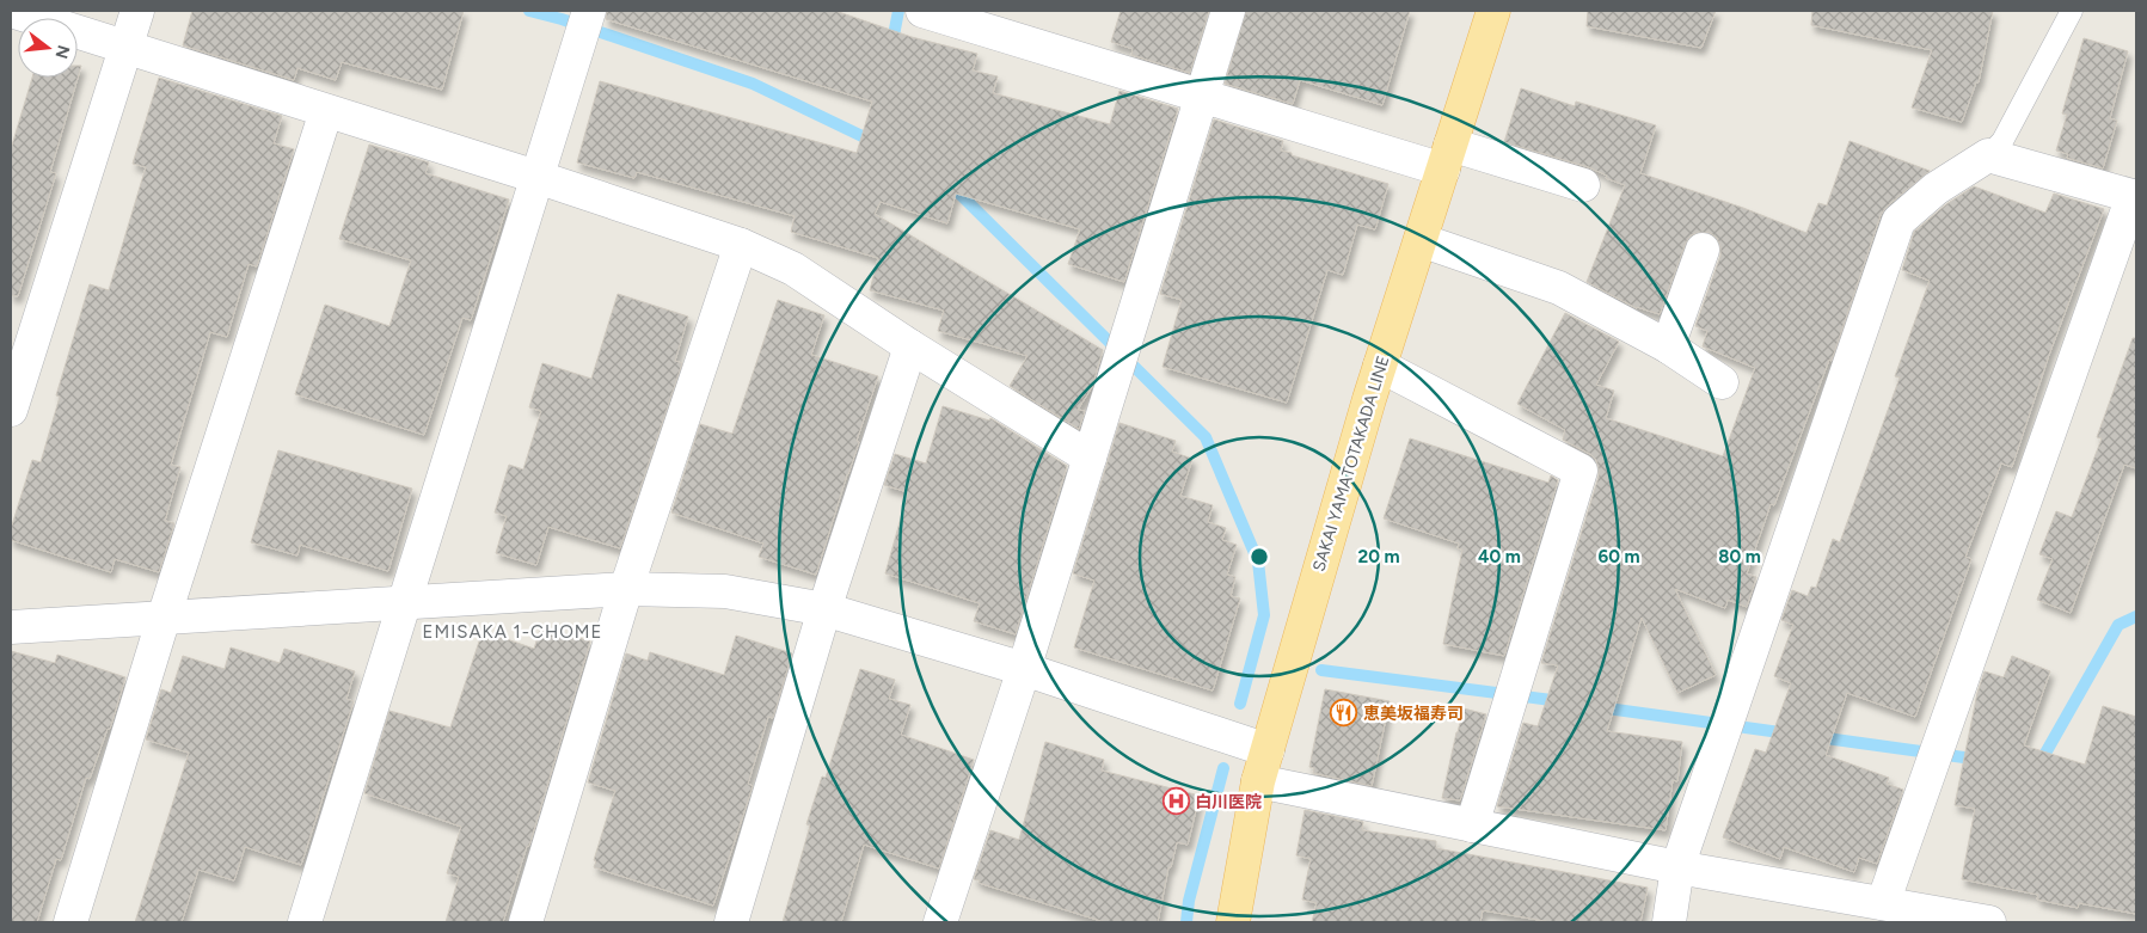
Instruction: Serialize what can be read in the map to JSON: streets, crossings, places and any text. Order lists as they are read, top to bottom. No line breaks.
{"streets":{"main road":["SAKAI YAMATOTAKADA LINE"]},"districts":["EMISAKA 1-CHOME"],"places":{"restaurant":["恵美坂福寿司"],"hospital":["白川医院"]},"north":"right","rings":["20 m","40 m","60 m","80 m"]}
